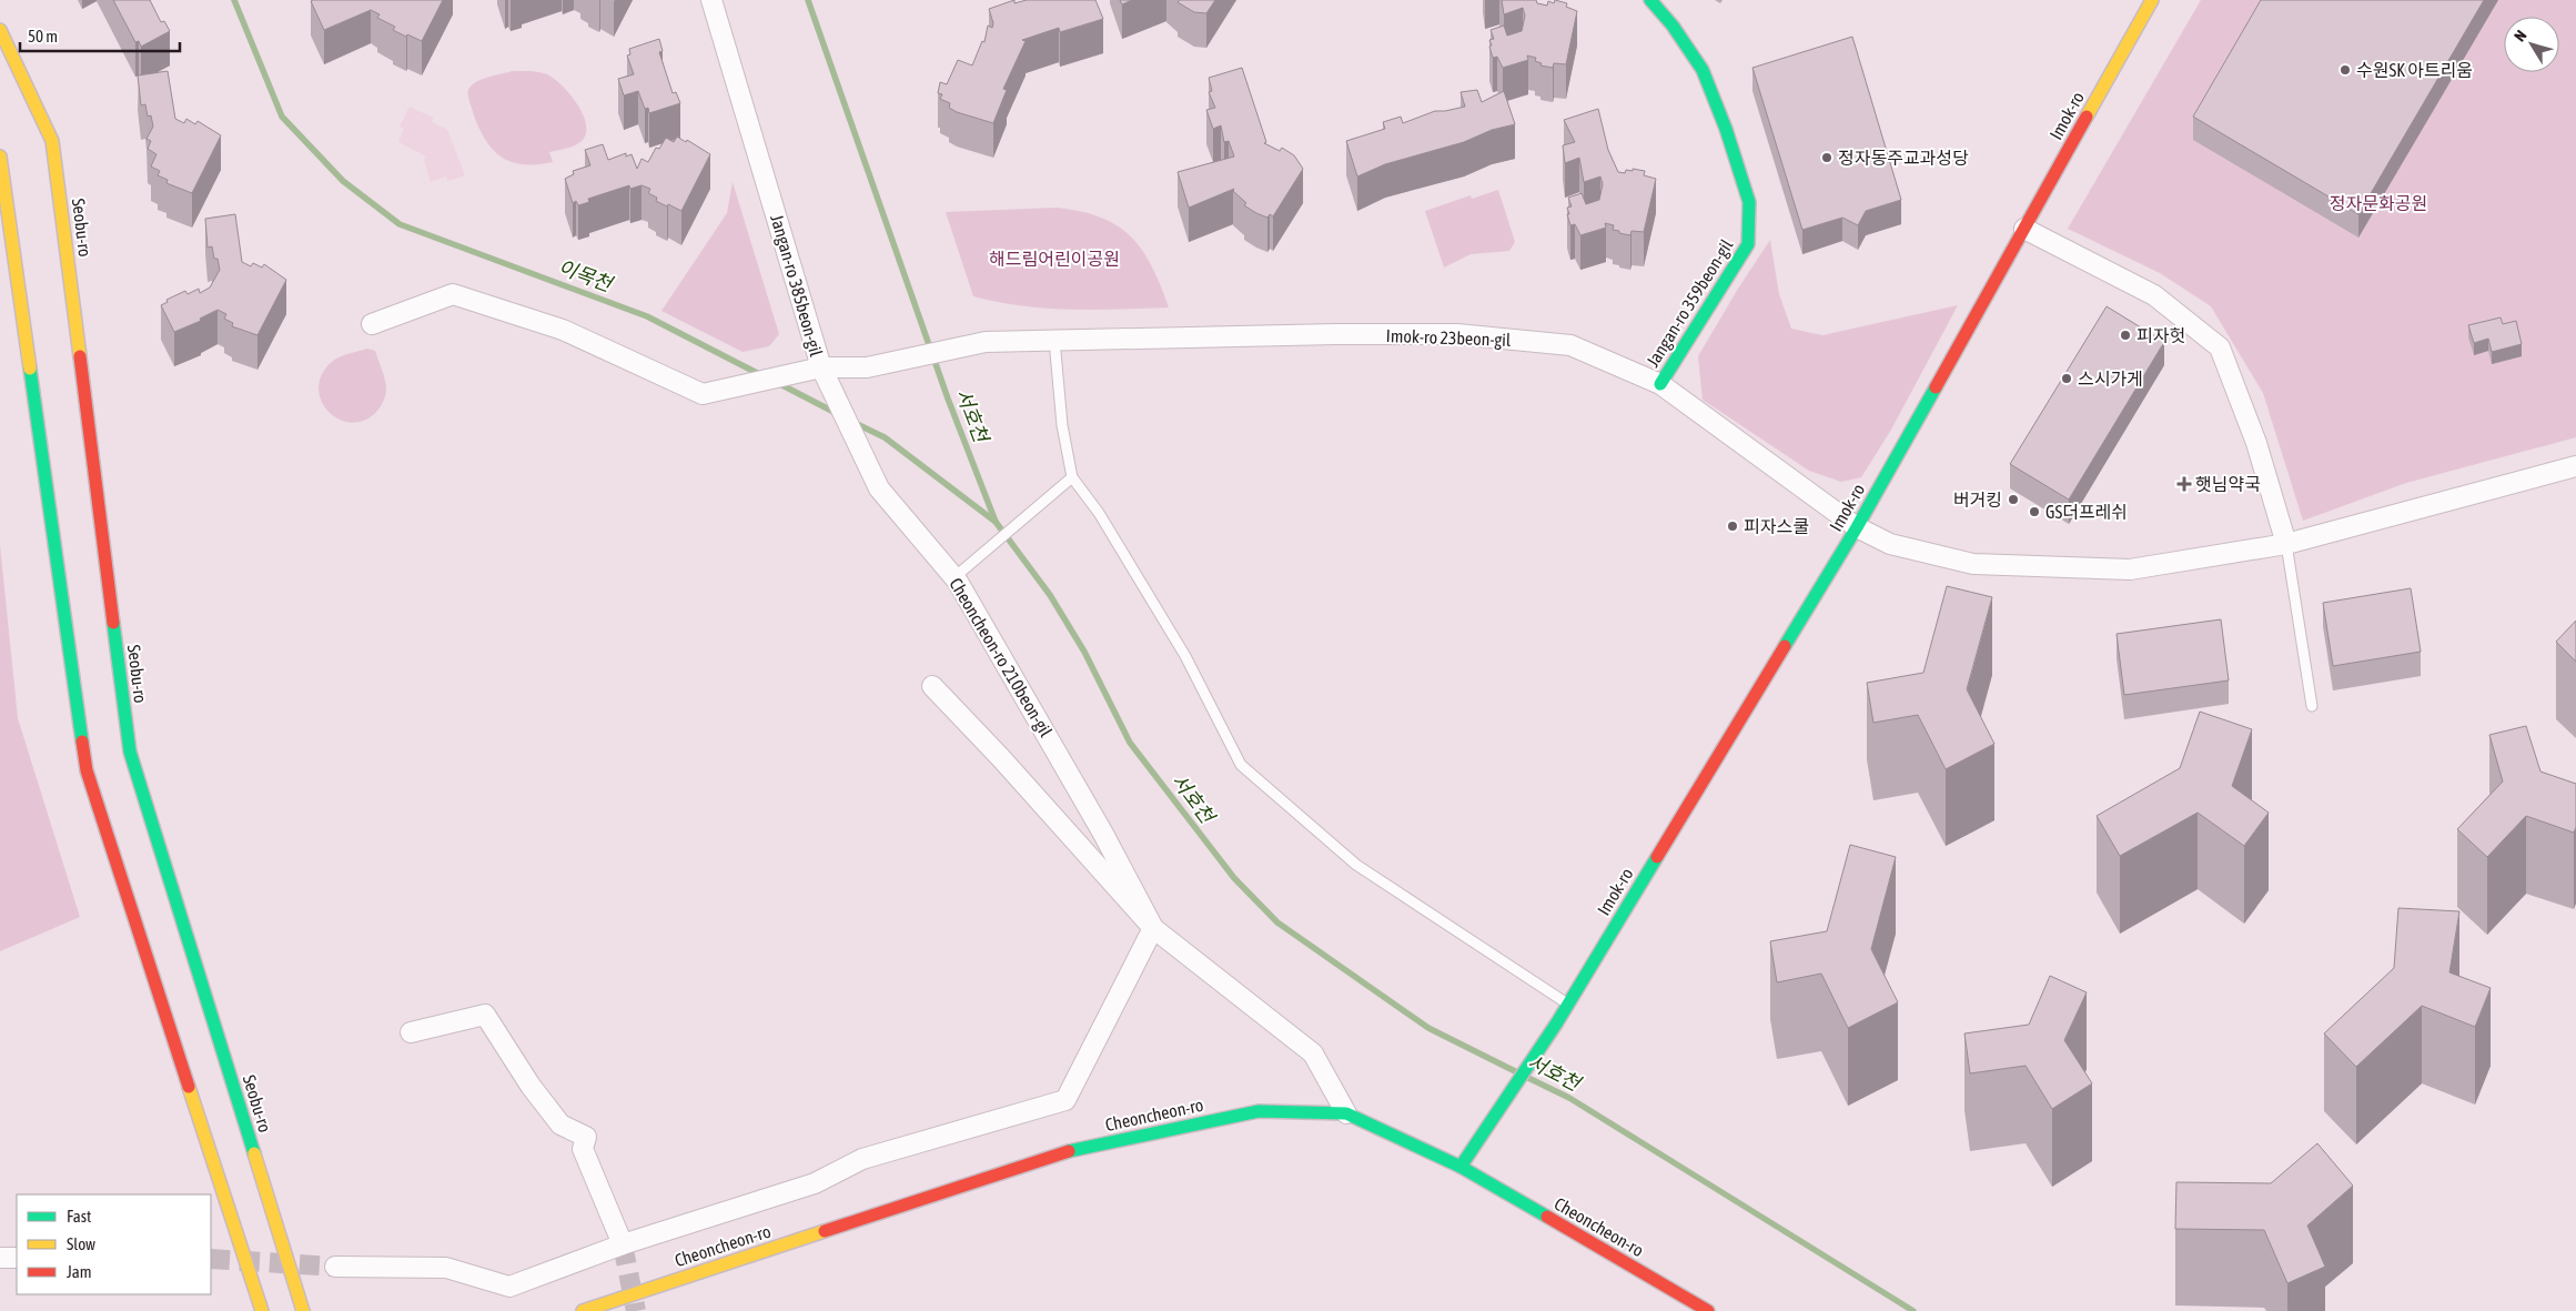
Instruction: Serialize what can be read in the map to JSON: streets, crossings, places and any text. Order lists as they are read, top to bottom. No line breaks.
{"streets":{"street":["Imok-ro","Seobu-ro","Jangan-ro 385beon-gil","Jangan-ro 359beon-gil","Imok-ro 23beon-gil","Cheoncheon-ro 210beon-gil","Cheoncheon-ro"]},"crossings":[["Imok-ro","Imok-ro 23beon-gil"],["Imok-ro","Cheoncheon-ro"],["Jangan-ro 385beon-gil","Imok-ro 23beon-gil"],["Jangan-ro 385beon-gil","Cheoncheon-ro 210beon-gil"],["Jangan-ro 359beon-gil","Imok-ro 23beon-gil"],["Imok-ro 23beon-gil","Cheoncheon-ro 210beon-gil"],["Cheoncheon-ro 210beon-gil","Cheoncheon-ro"]],"water":["이목천","서호천"],"parks":["정자문화공원","해드림어린이공원"],"places":{"other":["수원SK 아트리움","정자동주교과성당","피자헛","스시가게","버거킹","GS더프레쉬","피자스쿨"],"health":["햇님약국"]},"legend":["Fast","Slow","Jam"],"scale_bar":"50 m","north":"top left"}
